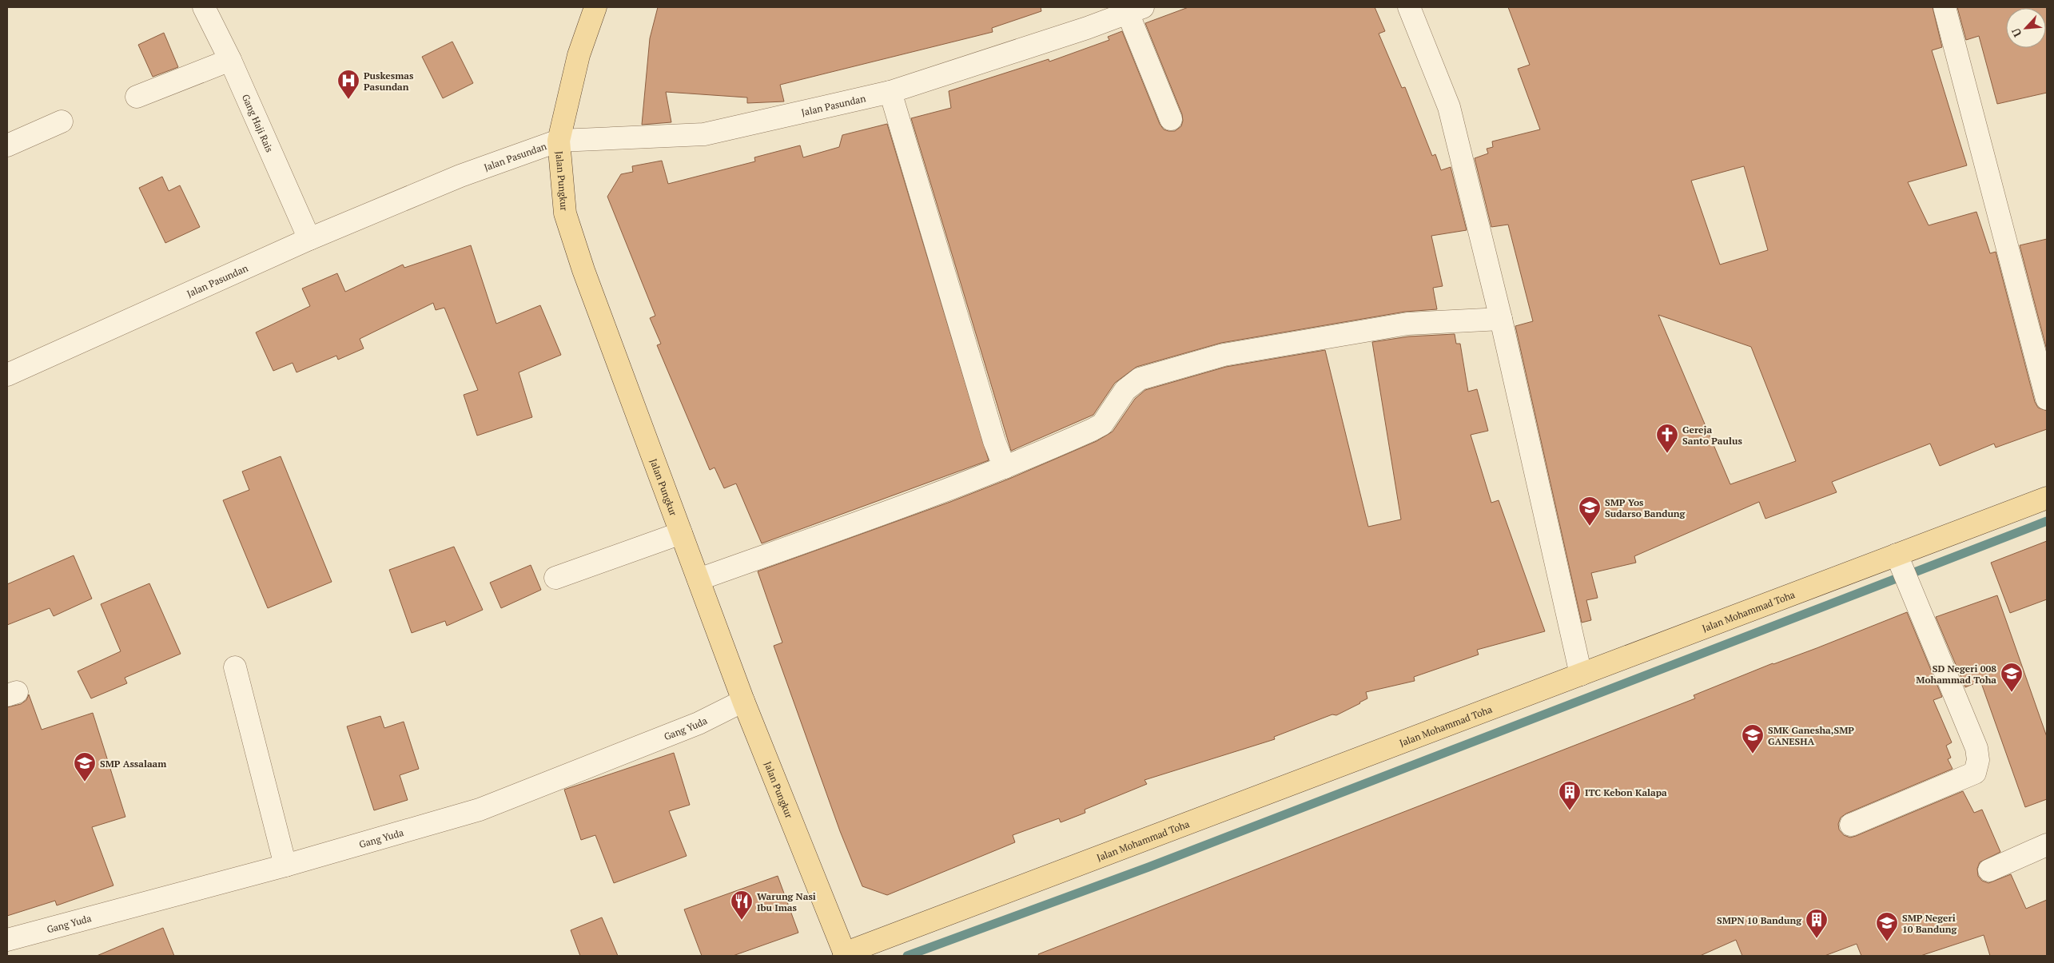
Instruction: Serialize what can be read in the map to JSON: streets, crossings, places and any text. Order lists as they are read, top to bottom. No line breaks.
{"streets":{"main road":["Jalan Pungkur","Jalan Mohammad Toha"],"street":["Jalan Pasundan","Gang Haji Rais","Gang Yuda"]},"crossings":[["Jalan Pasundan","Gang Haji Rais"],["Jalan Pasundan","Jalan Pungkur"],["Jalan Pungkur","Jalan Mohammad Toha"],["Jalan Pungkur","Gang Yuda"]],"places":{"hospital":["Puskesmas Pasundan"],"church":["Gereja Santo Paulus"],"school or university":["SMP Yos Sudarso Bandung","SD Negeri 008 Mohammad Toha","SMK Ganesha,SMP GANESHA","SMP Assalaam","SMP Negeri 10 Bandung"],"building":["ITC Kebon Kalapa","SMPN 10 Bandung"],"restaurant":["Warung Nasi Ibu Imas"]},"north":"bottom left"}
